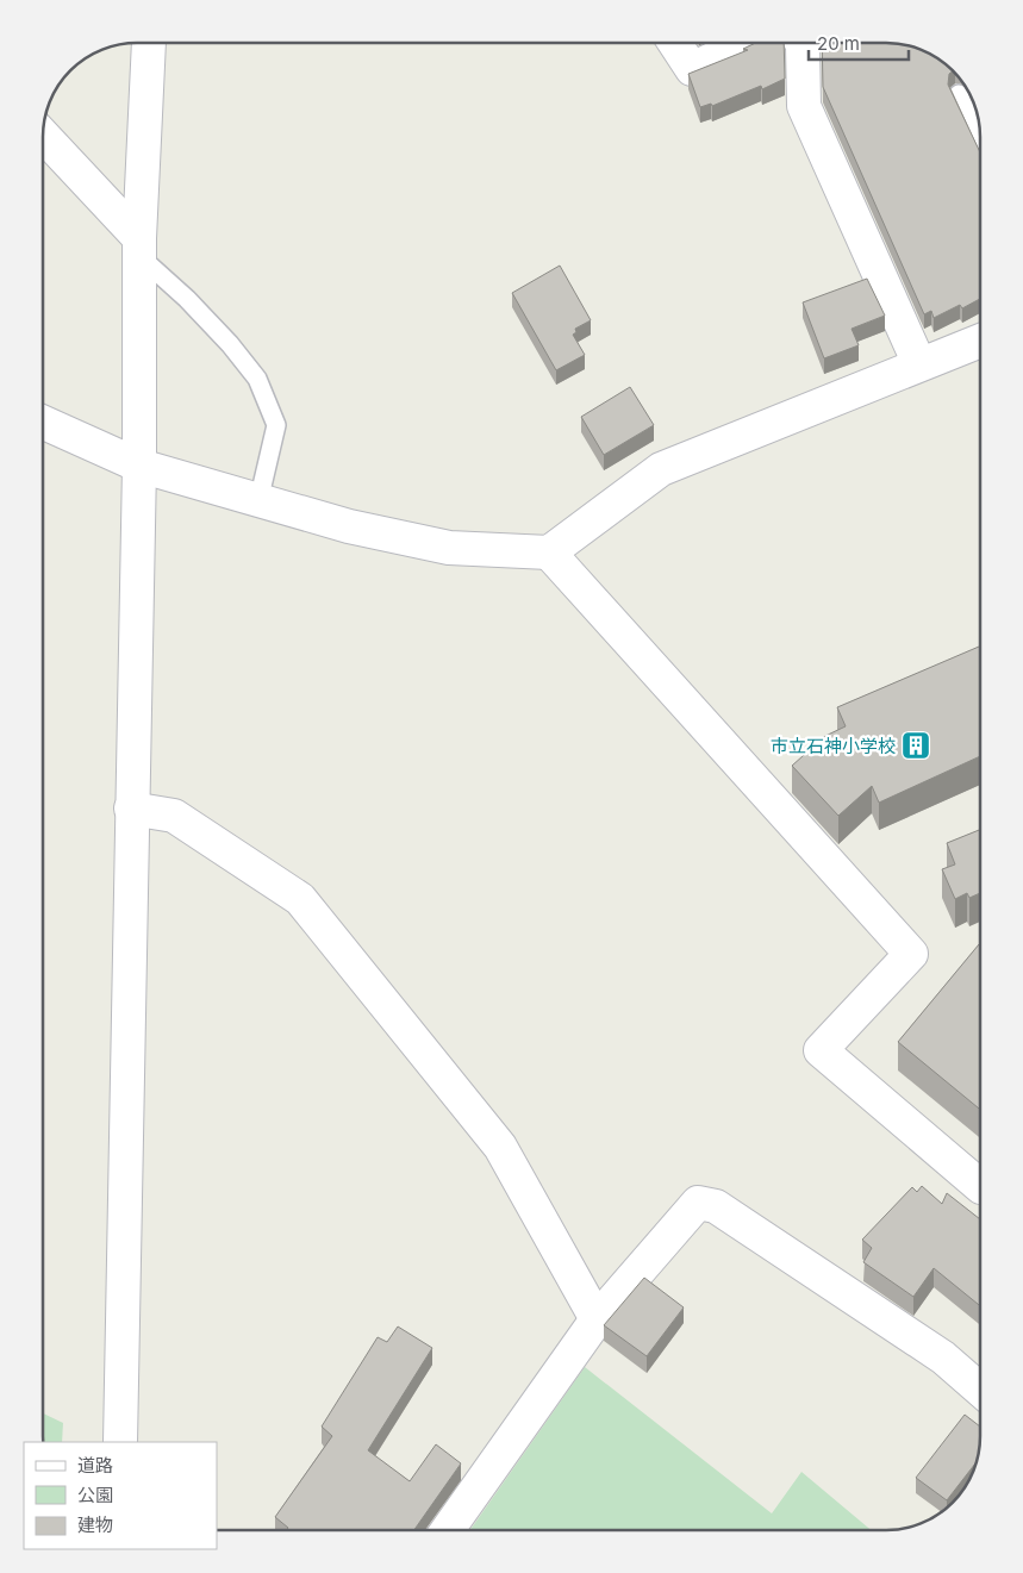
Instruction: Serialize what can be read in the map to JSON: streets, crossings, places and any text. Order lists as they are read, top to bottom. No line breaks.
{"places":{"building":["市立石神小学校"]},"legend":["道路","公園","建物"],"scale_bar":"20 m"}
